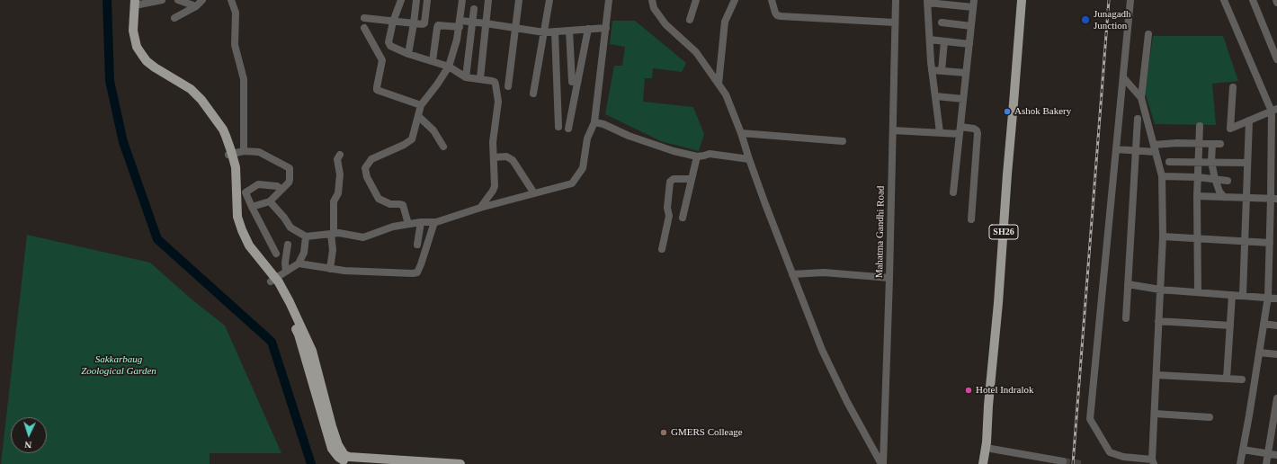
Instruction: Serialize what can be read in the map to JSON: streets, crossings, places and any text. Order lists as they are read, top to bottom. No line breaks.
{"streets":{"main road":["SH26"],"street":["Mahatma Gandhi Road"]},"parks":["Sakkarbaug Zoological Garden"],"places":["Junagadh Junction","Ashok Bakery","Hotel Indralok","GMERS Colleage"],"north":"bottom"}
